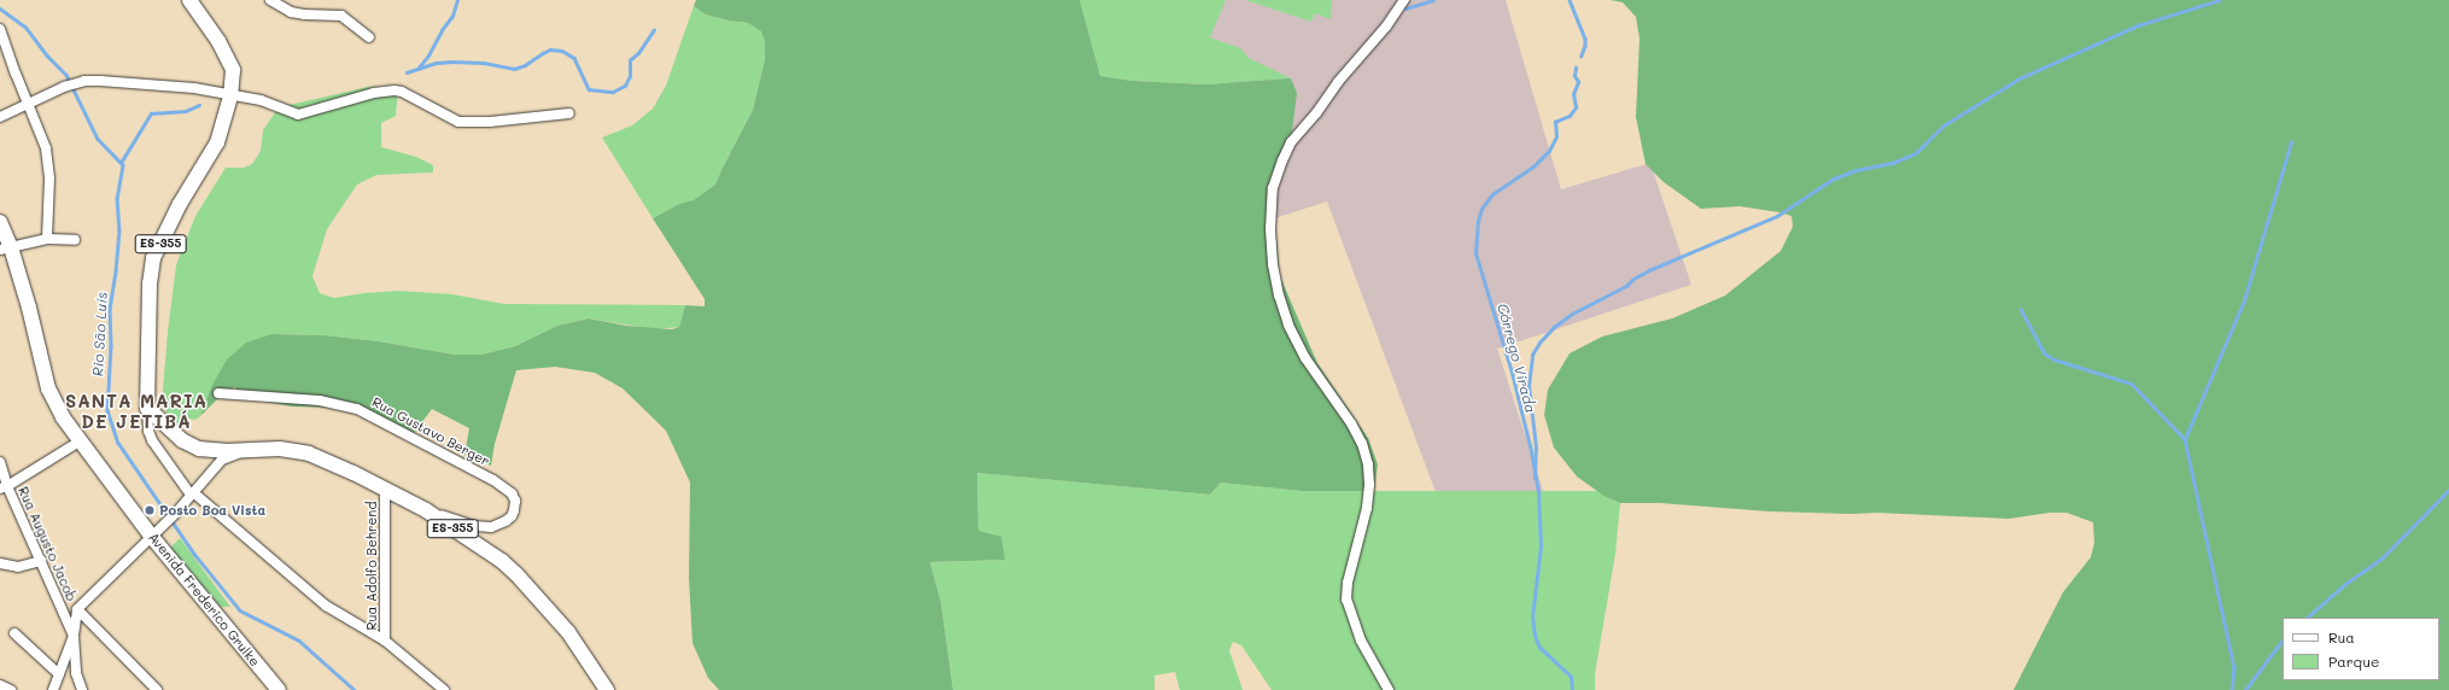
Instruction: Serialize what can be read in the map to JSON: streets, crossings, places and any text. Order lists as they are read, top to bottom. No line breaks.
{"streets":{"main road":["ES-355","Avenida Frederico Grulke"],"street":["Rua Gustavo Berger","Rua Augusto Jacob","Rua Adolfo Behrend"]},"crossings":[["ES-355","Rua Gustavo Berger"],["ES-355","Rua Adolfo Behrend"]],"districts":["SANTA MARIA DE JETIBÁ"],"water":["Rio São Luís","Córrego Virada"],"places":["Posto Boa Vista"],"legend":["Rua","Parque"]}
